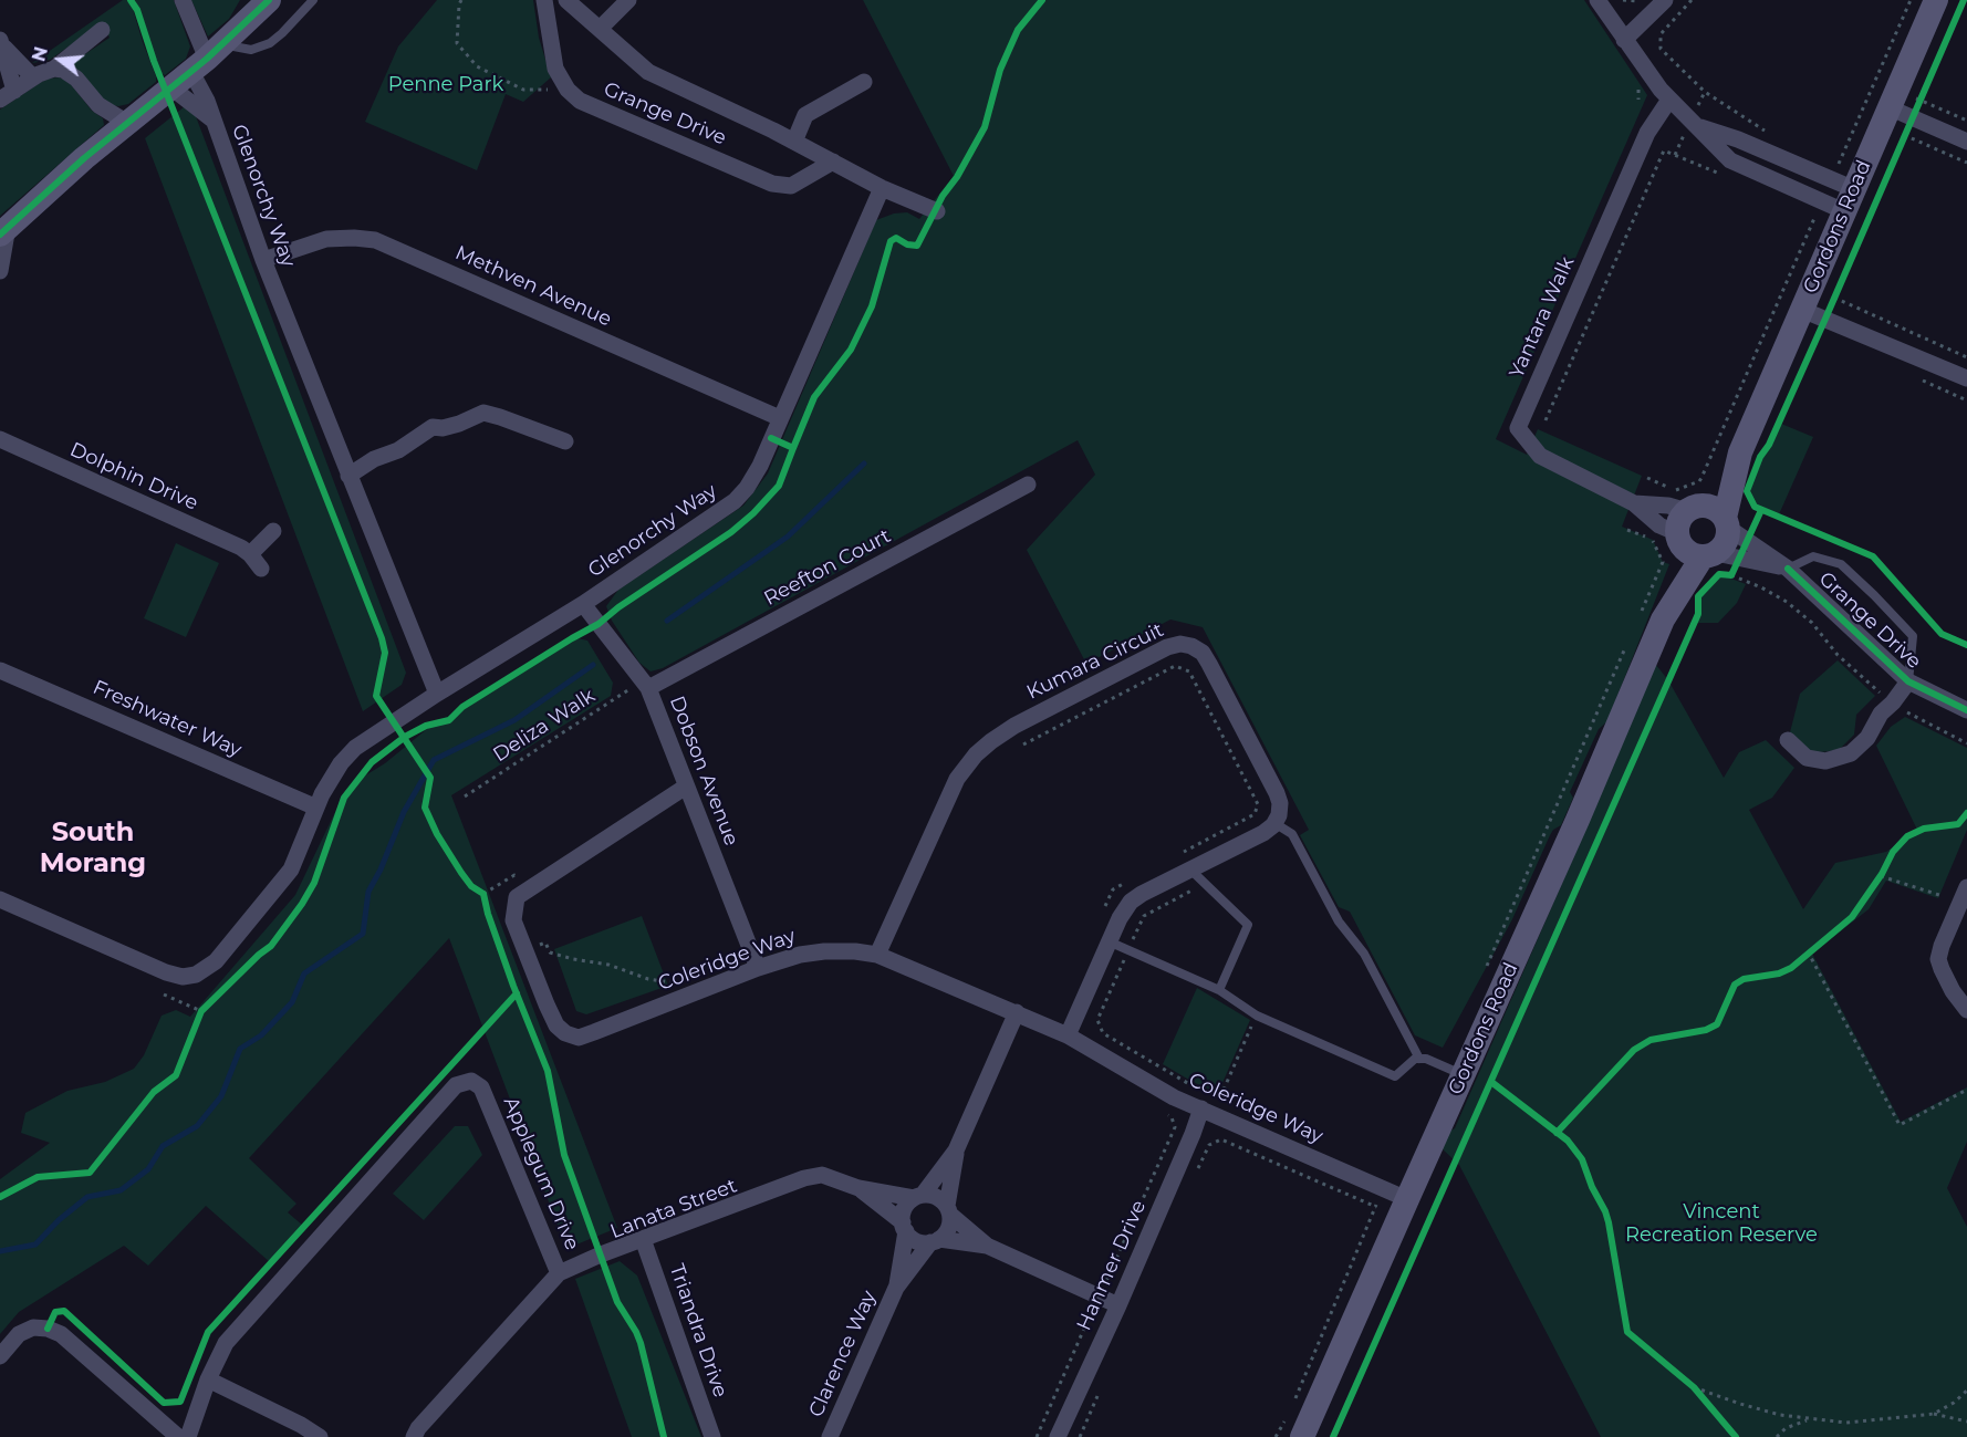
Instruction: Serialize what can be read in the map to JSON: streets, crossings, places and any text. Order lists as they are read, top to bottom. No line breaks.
{"streets":{"street":["Grange Drive","Glenorchy Way","Gordons Road","Methven Avenue","Yantara Walk","Dolphin Drive","Reefton Court","Kumara Circuit","Freshwater Way","Dobson Avenue","Coleridge Way","Applegum Drive","Lanata Street","Hanmer Drive","Triandra Drive","Clarence Way"],"path":["Deliza Walk"]},"crossings":[["Grange Drive","Glenorchy Way"],["Grange Drive","Gordons Road"],["Glenorchy Way","Methven Avenue"],["Glenorchy Way","Freshwater Way"],["Glenorchy Way","Dobson Avenue"],["Gordons Road","Yantara Walk"],["Gordons Road","Coleridge Way"],["Reefton Court","Deliza Walk"],["Reefton Court","Dobson Avenue"],["Kumara Circuit","Coleridge Way"],["Deliza Walk","Dobson Avenue"],["Dobson Avenue","Coleridge Way"],["Coleridge Way","Hanmer Drive"],["Applegum Drive","Lanata Street"],["Lanata Street","Triandra Drive"],["Lanata Street","Clarence Way"]],"districts":["South Morang"],"parks":["Penne Park","Vincent Recreation Reserve"],"north":"left"}
